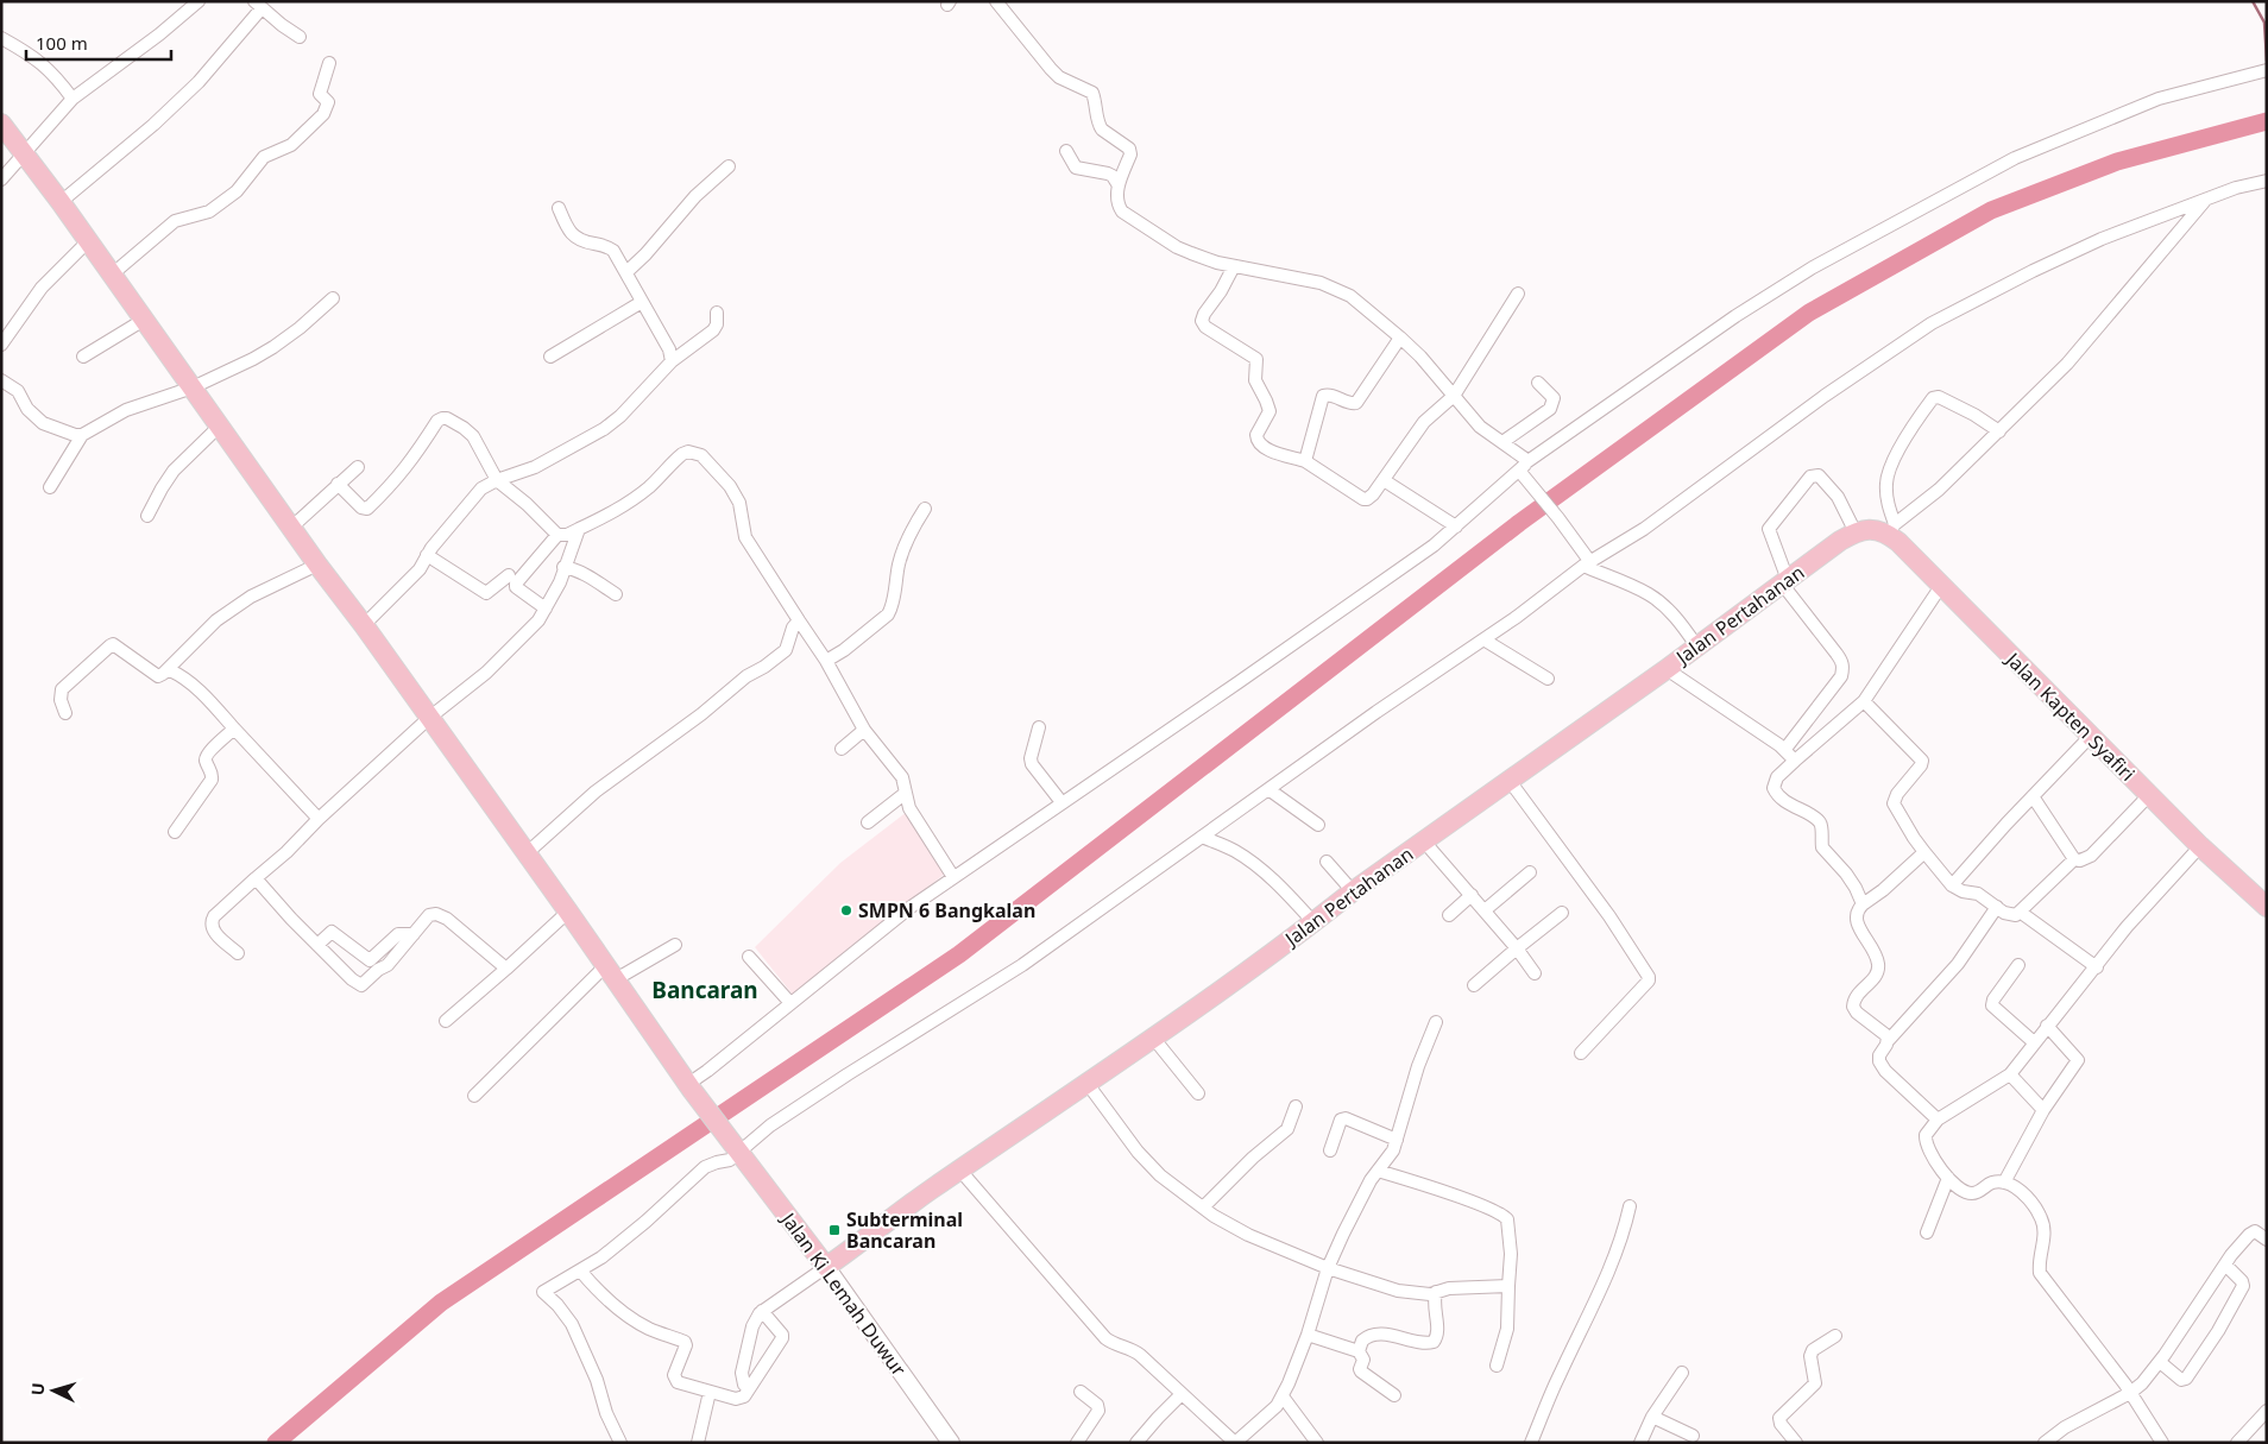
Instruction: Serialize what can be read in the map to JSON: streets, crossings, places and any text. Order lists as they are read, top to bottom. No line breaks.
{"streets":{"highway":["Jalan Pertahanan","Jalan Kapten Syafiri","Jalan Ki Lemah Duwur"]},"crossings":[["Jalan Pertahanan","Jalan Kapten Syafiri"],["Jalan Pertahanan","Jalan Ki Lemah Duwur"]],"districts":["Bancaran"],"places":{"other":["SMPN 6 Bangkalan"],"transit":["Subterminal Bancaran"]},"scale_bar":"100 m","north":"left"}
